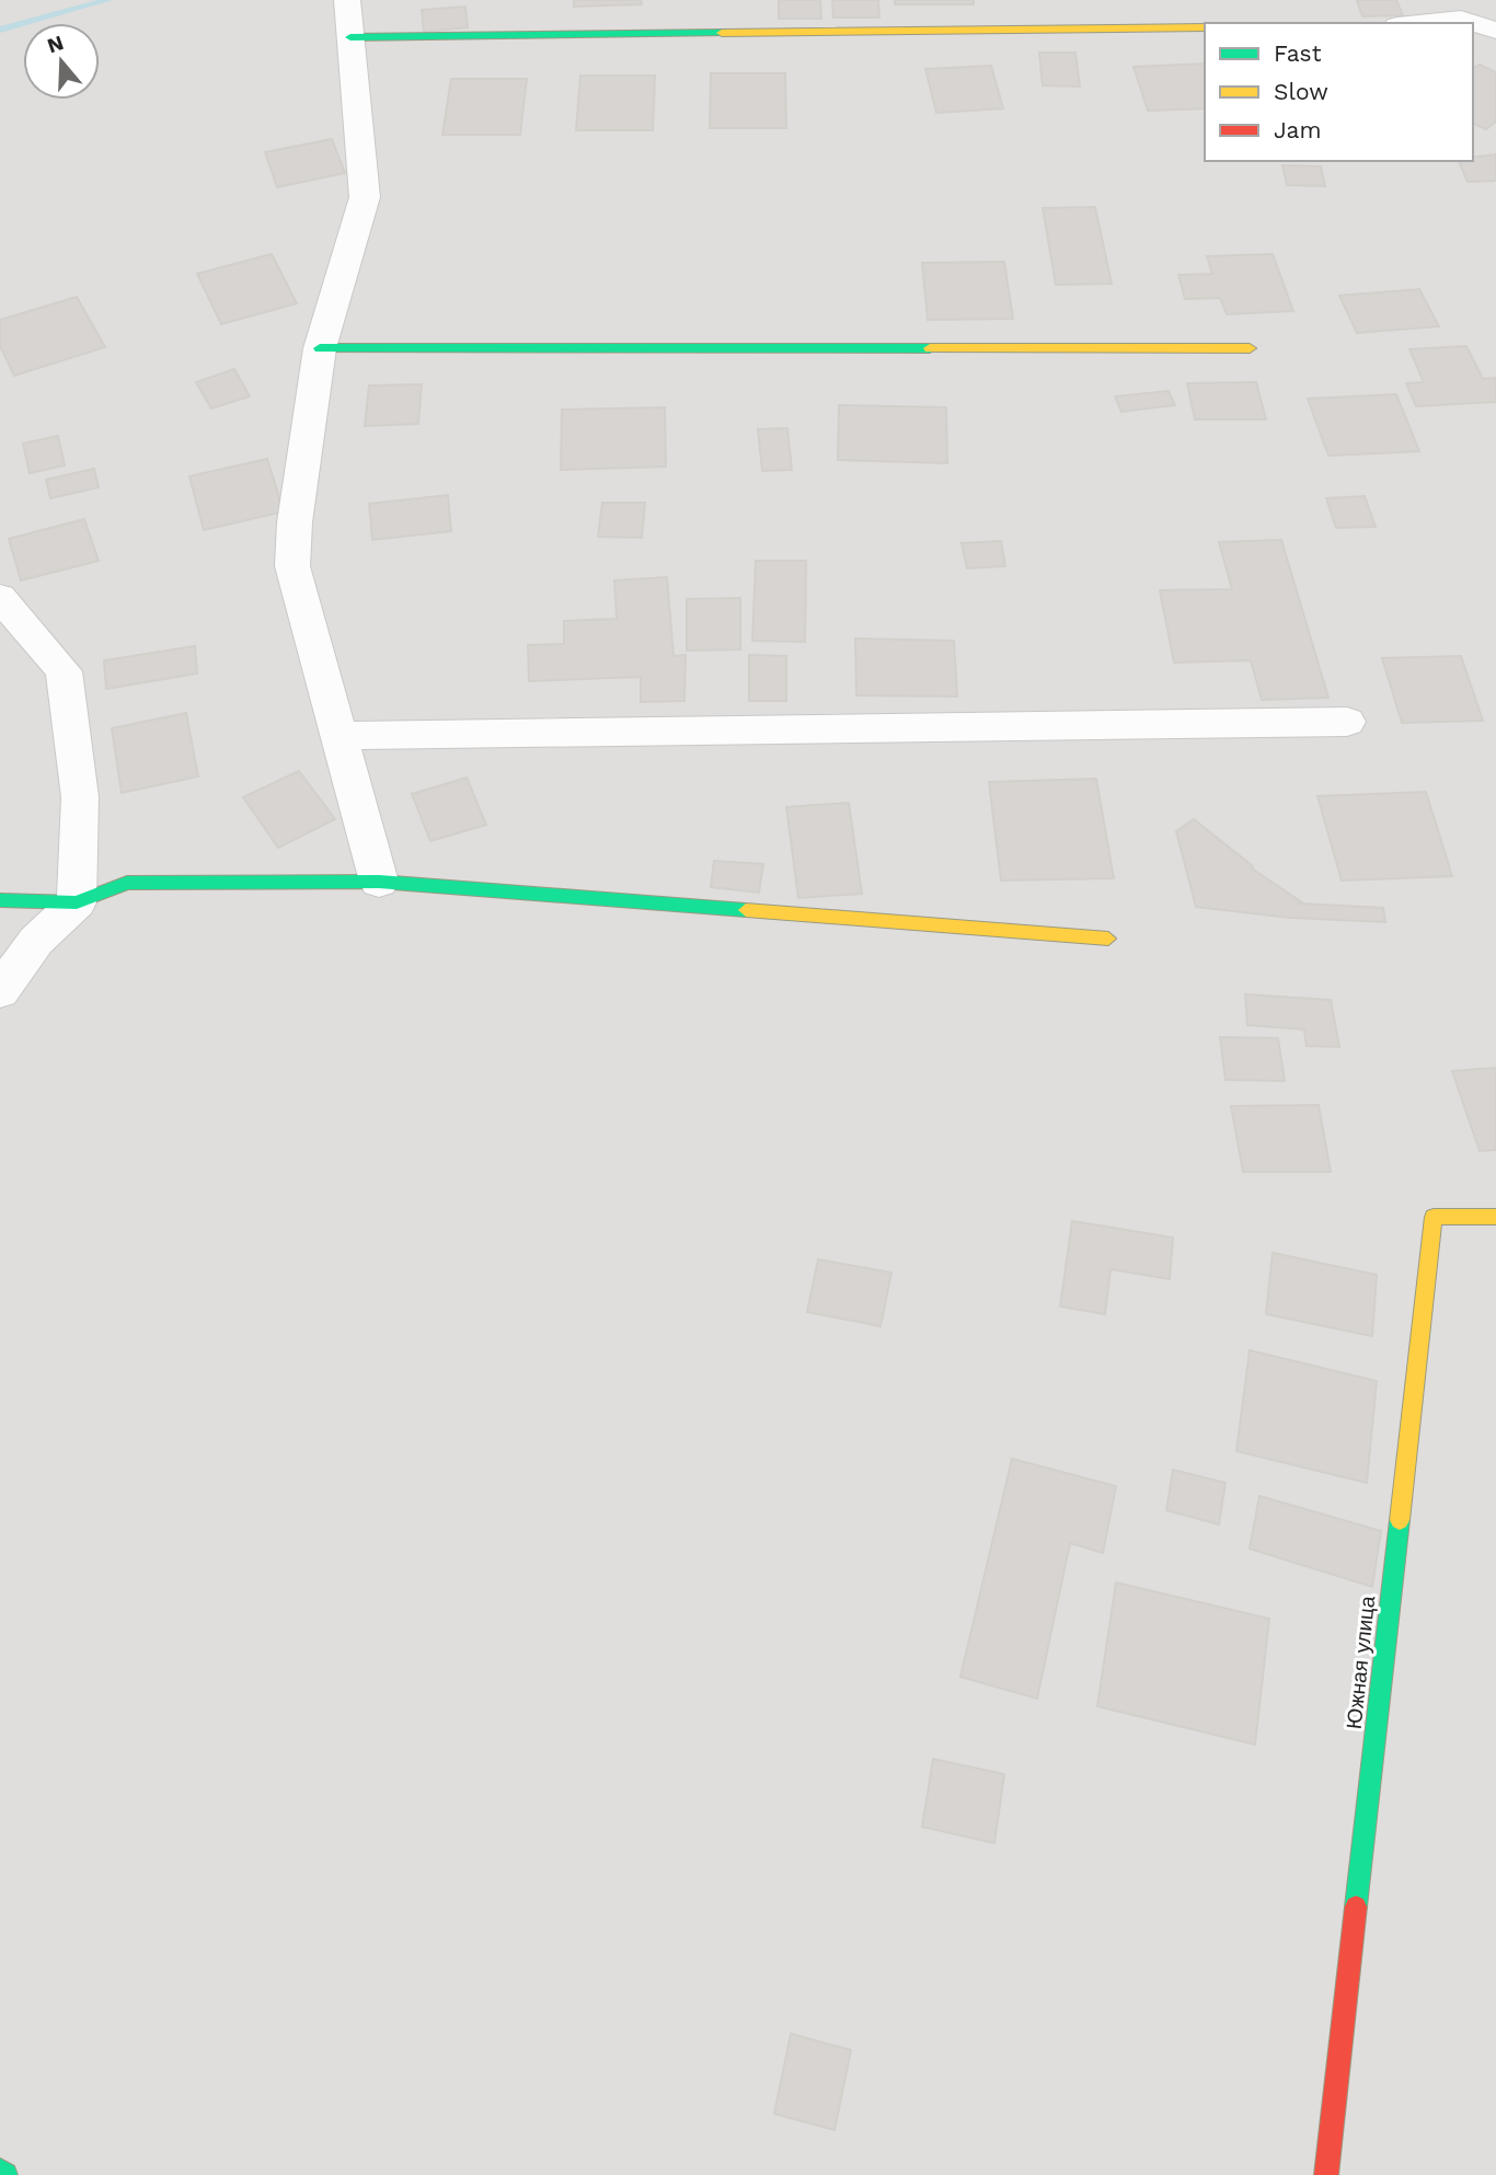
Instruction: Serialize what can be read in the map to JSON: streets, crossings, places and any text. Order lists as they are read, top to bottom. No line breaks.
{"streets":{"street":["Южная улица"]},"legend":["Fast","Slow","Jam"],"north":"top"}
